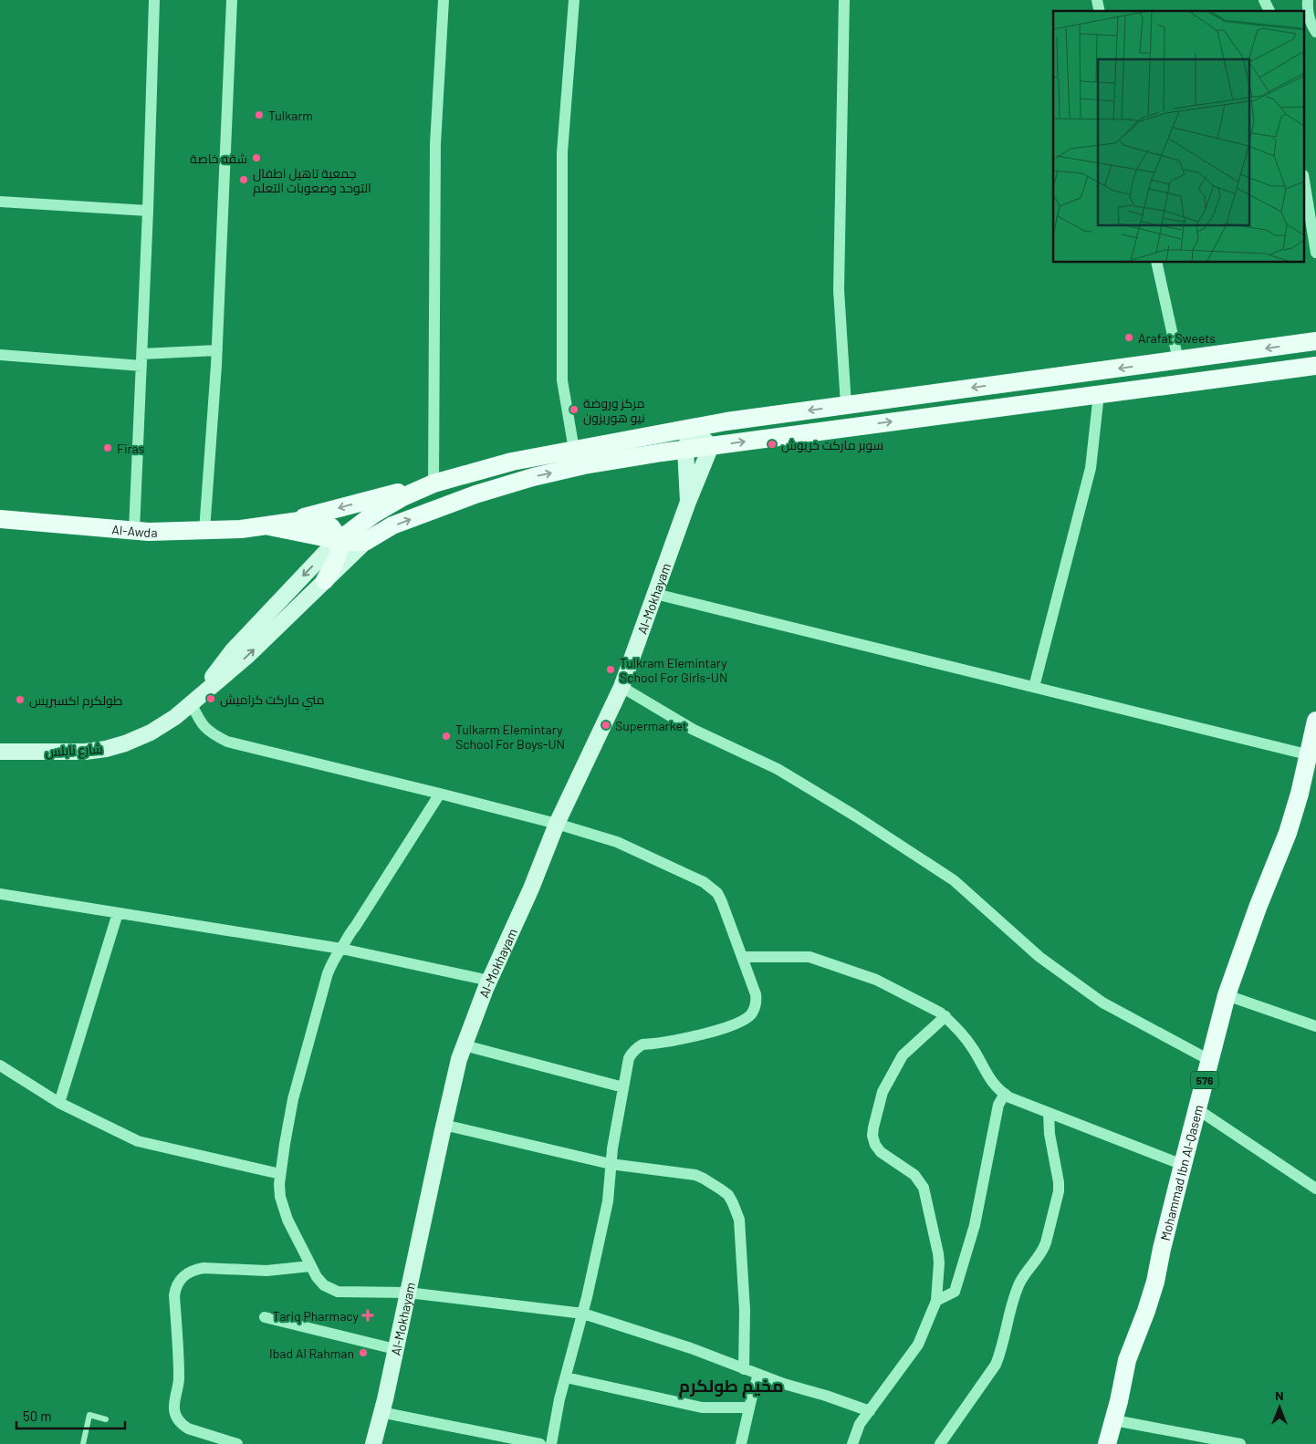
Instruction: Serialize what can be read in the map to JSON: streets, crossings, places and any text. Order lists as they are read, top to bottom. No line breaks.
{"streets":{"main road":["Al-Awda","576","Mohammad Ibn Al-Qasem"],"street":["Al-Mokhayam","شارع نابلس"]},"districts":["مخيم طولكرم"],"places":{"other":["Tulkarm","شقه خاصة","جمعية تاهيل اطفال التوحد وصعوبات التعلم","Arafat Sweets","مركز وروضة نيو هوريزون","سوبر ماركت خريوش","Firas","Tulkram Elemintary School For Girls-UN","مني ماركت كراميش","طولكرم اكسبريس","Supermarket","Tulkarm Elemintary School For Boys-UN","Ibad Al Rahman"],"health":["Tariq Pharmacy"]},"scale_bar":"50 m","north":"top"}
